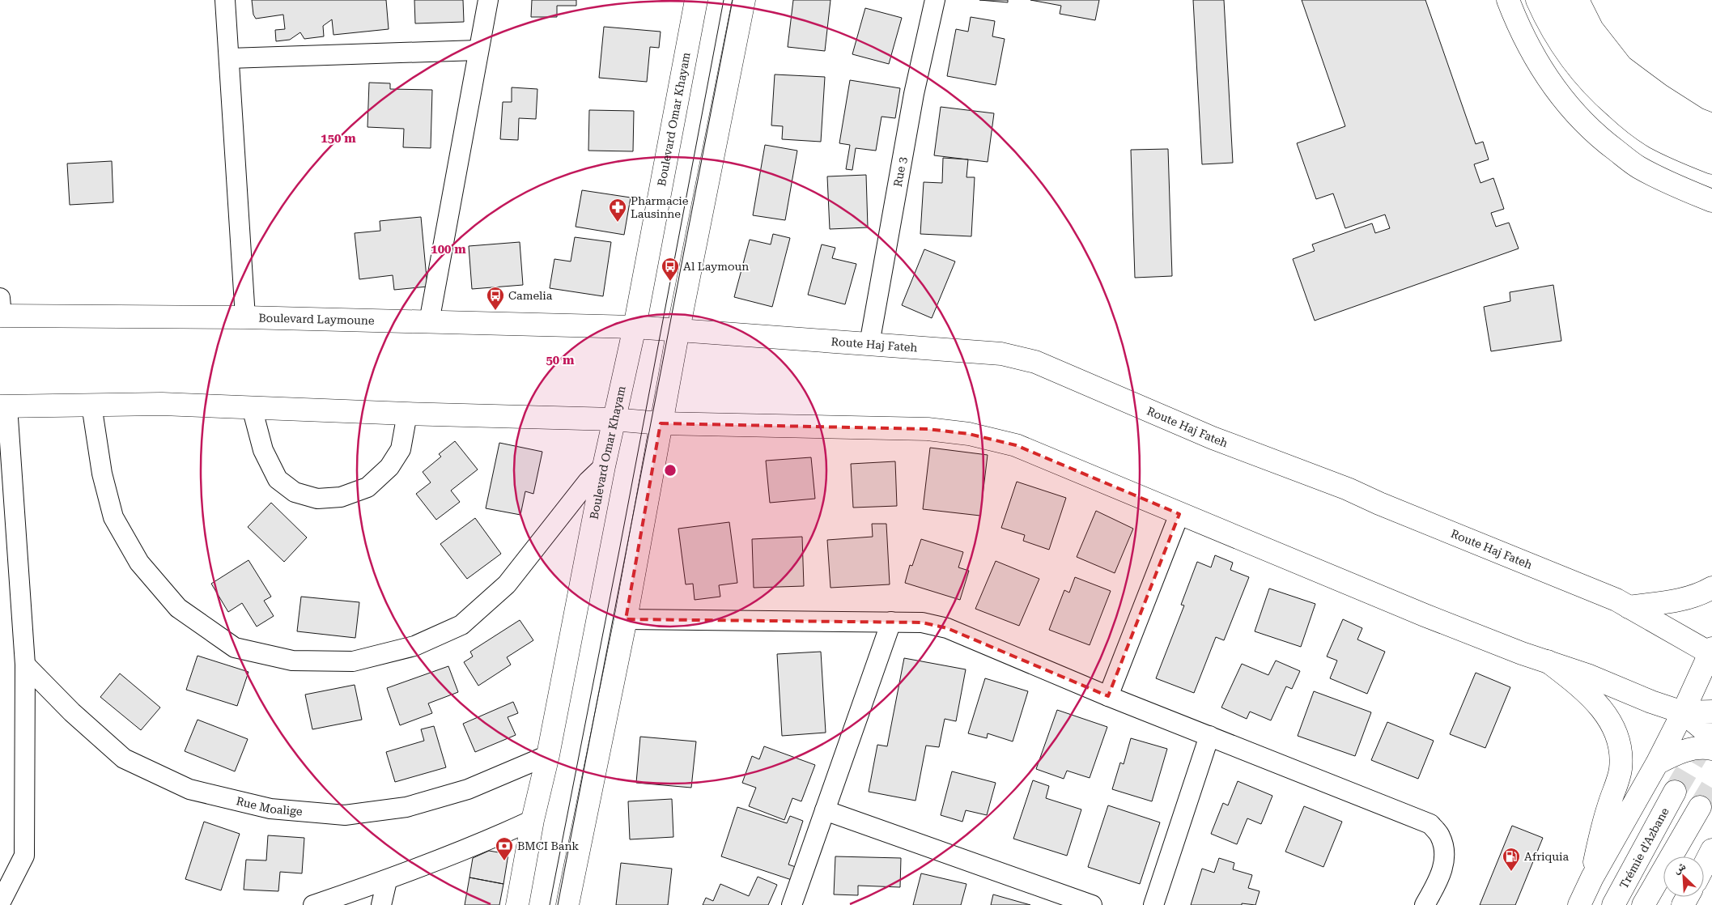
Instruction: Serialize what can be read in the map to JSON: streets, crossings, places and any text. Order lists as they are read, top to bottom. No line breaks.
{"streets":{"main road":["Boulevard Omar Khayam","Boulevard Laymoune","Route Haj Fateh","Trémie d'Azbane"],"street":["Rue 3","Rue Moalige"]},"crossings":[["Boulevard Omar Khayam","Boulevard Laymoune"],["Boulevard Omar Khayam","Route Haj Fateh"],["Boulevard Omar Khayam","Rue Moalige"],["Rue 3","Route Haj Fateh"],["Boulevard Laymoune","Route Haj Fateh"]],"places":{"pharmacy":["Pharmacie Lausinne"],"bus stop":["Al Laymoun","Camelia"],"bank":["BMCI Bank"],"fuel station":["Afriquia"]},"north":"top left","rings":["150 m","100 m","50 m"]}
